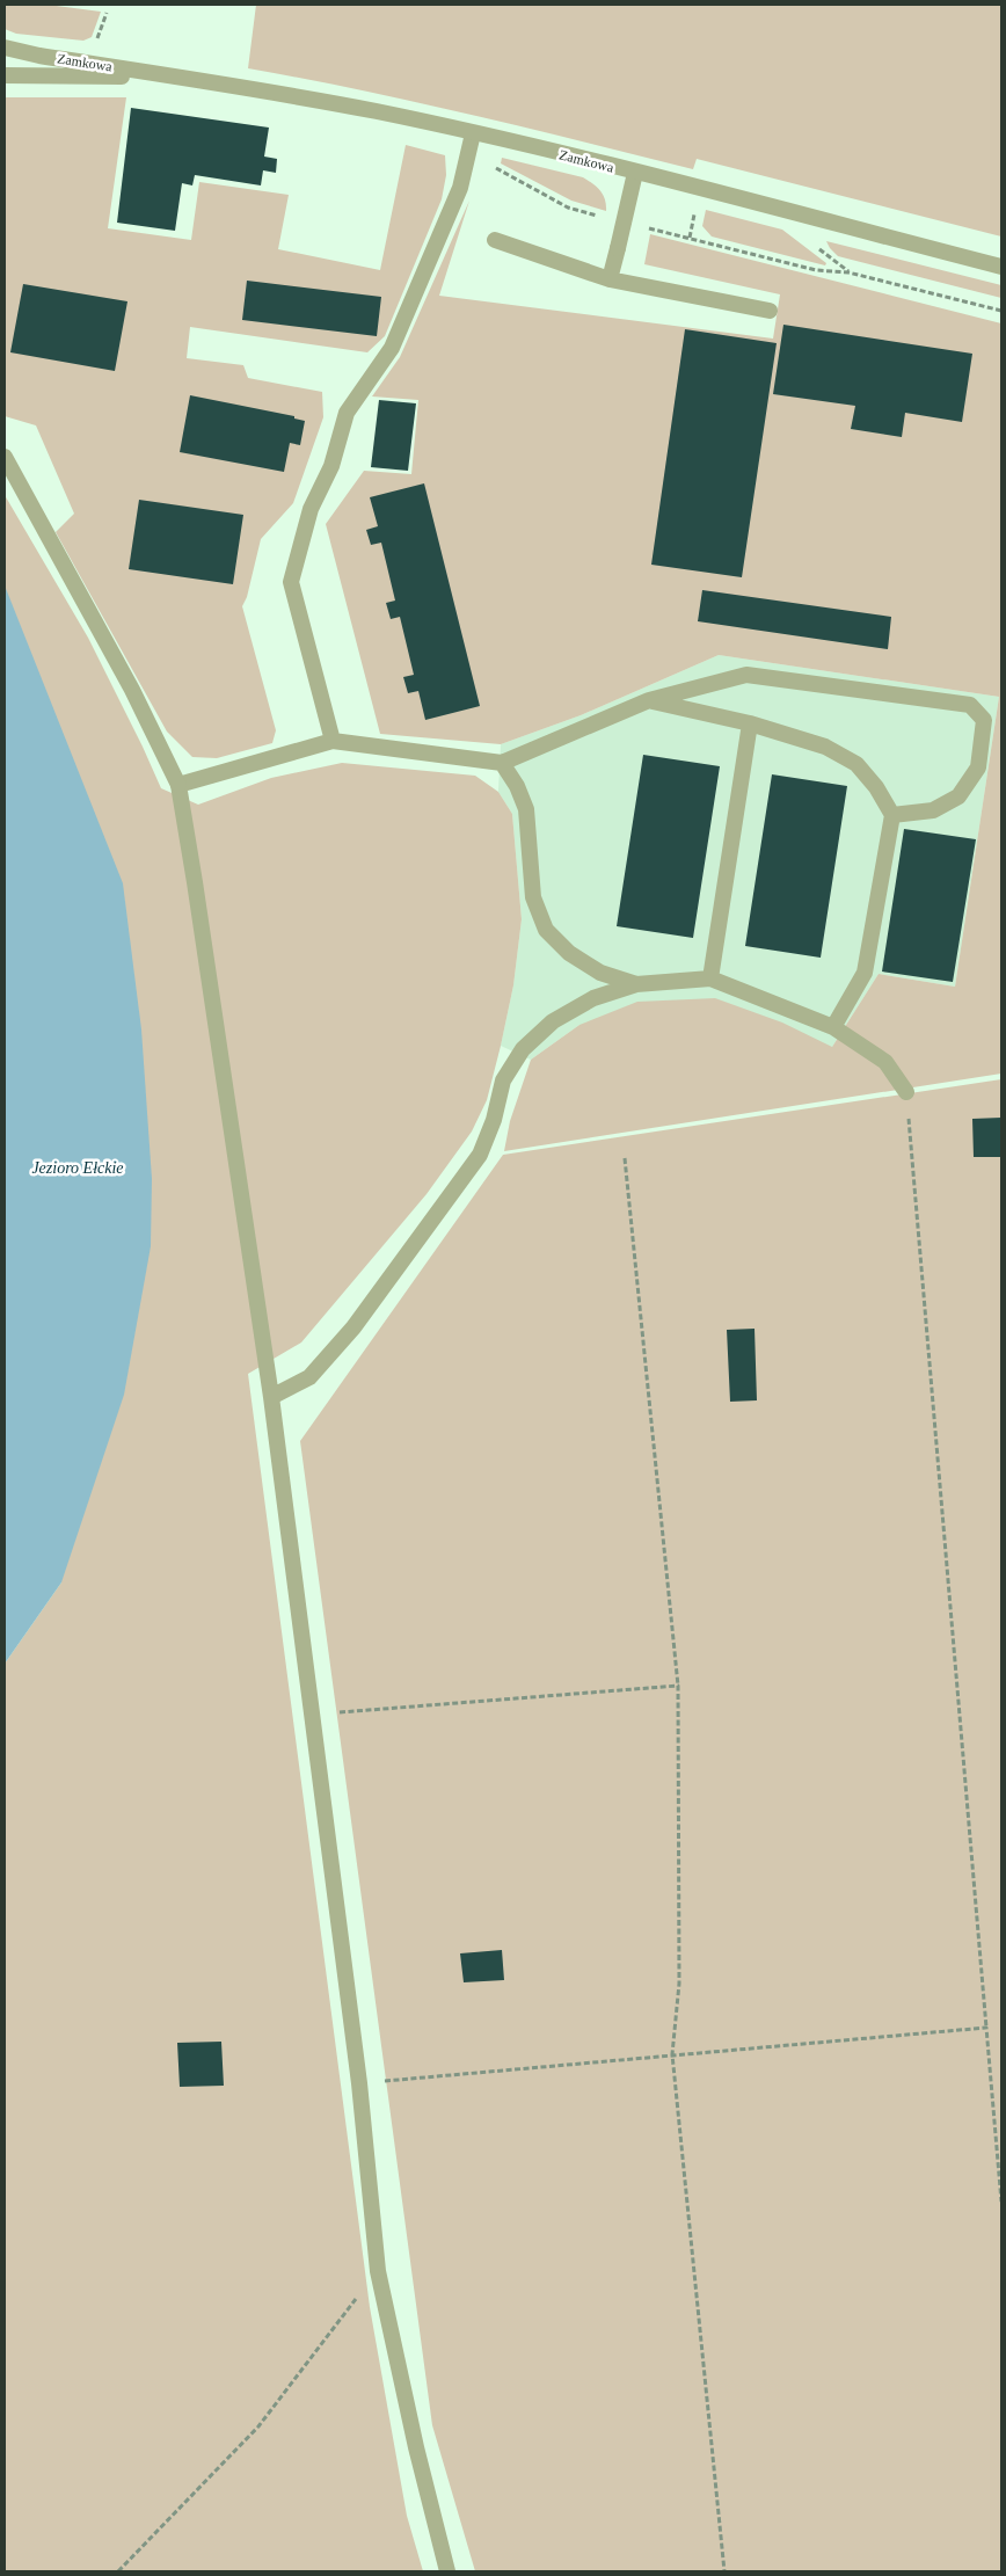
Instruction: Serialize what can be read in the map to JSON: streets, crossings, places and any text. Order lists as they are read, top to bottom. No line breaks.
{"streets":{"street":["Zamkowa"]},"water":["Jezioro Ełckie"]}
